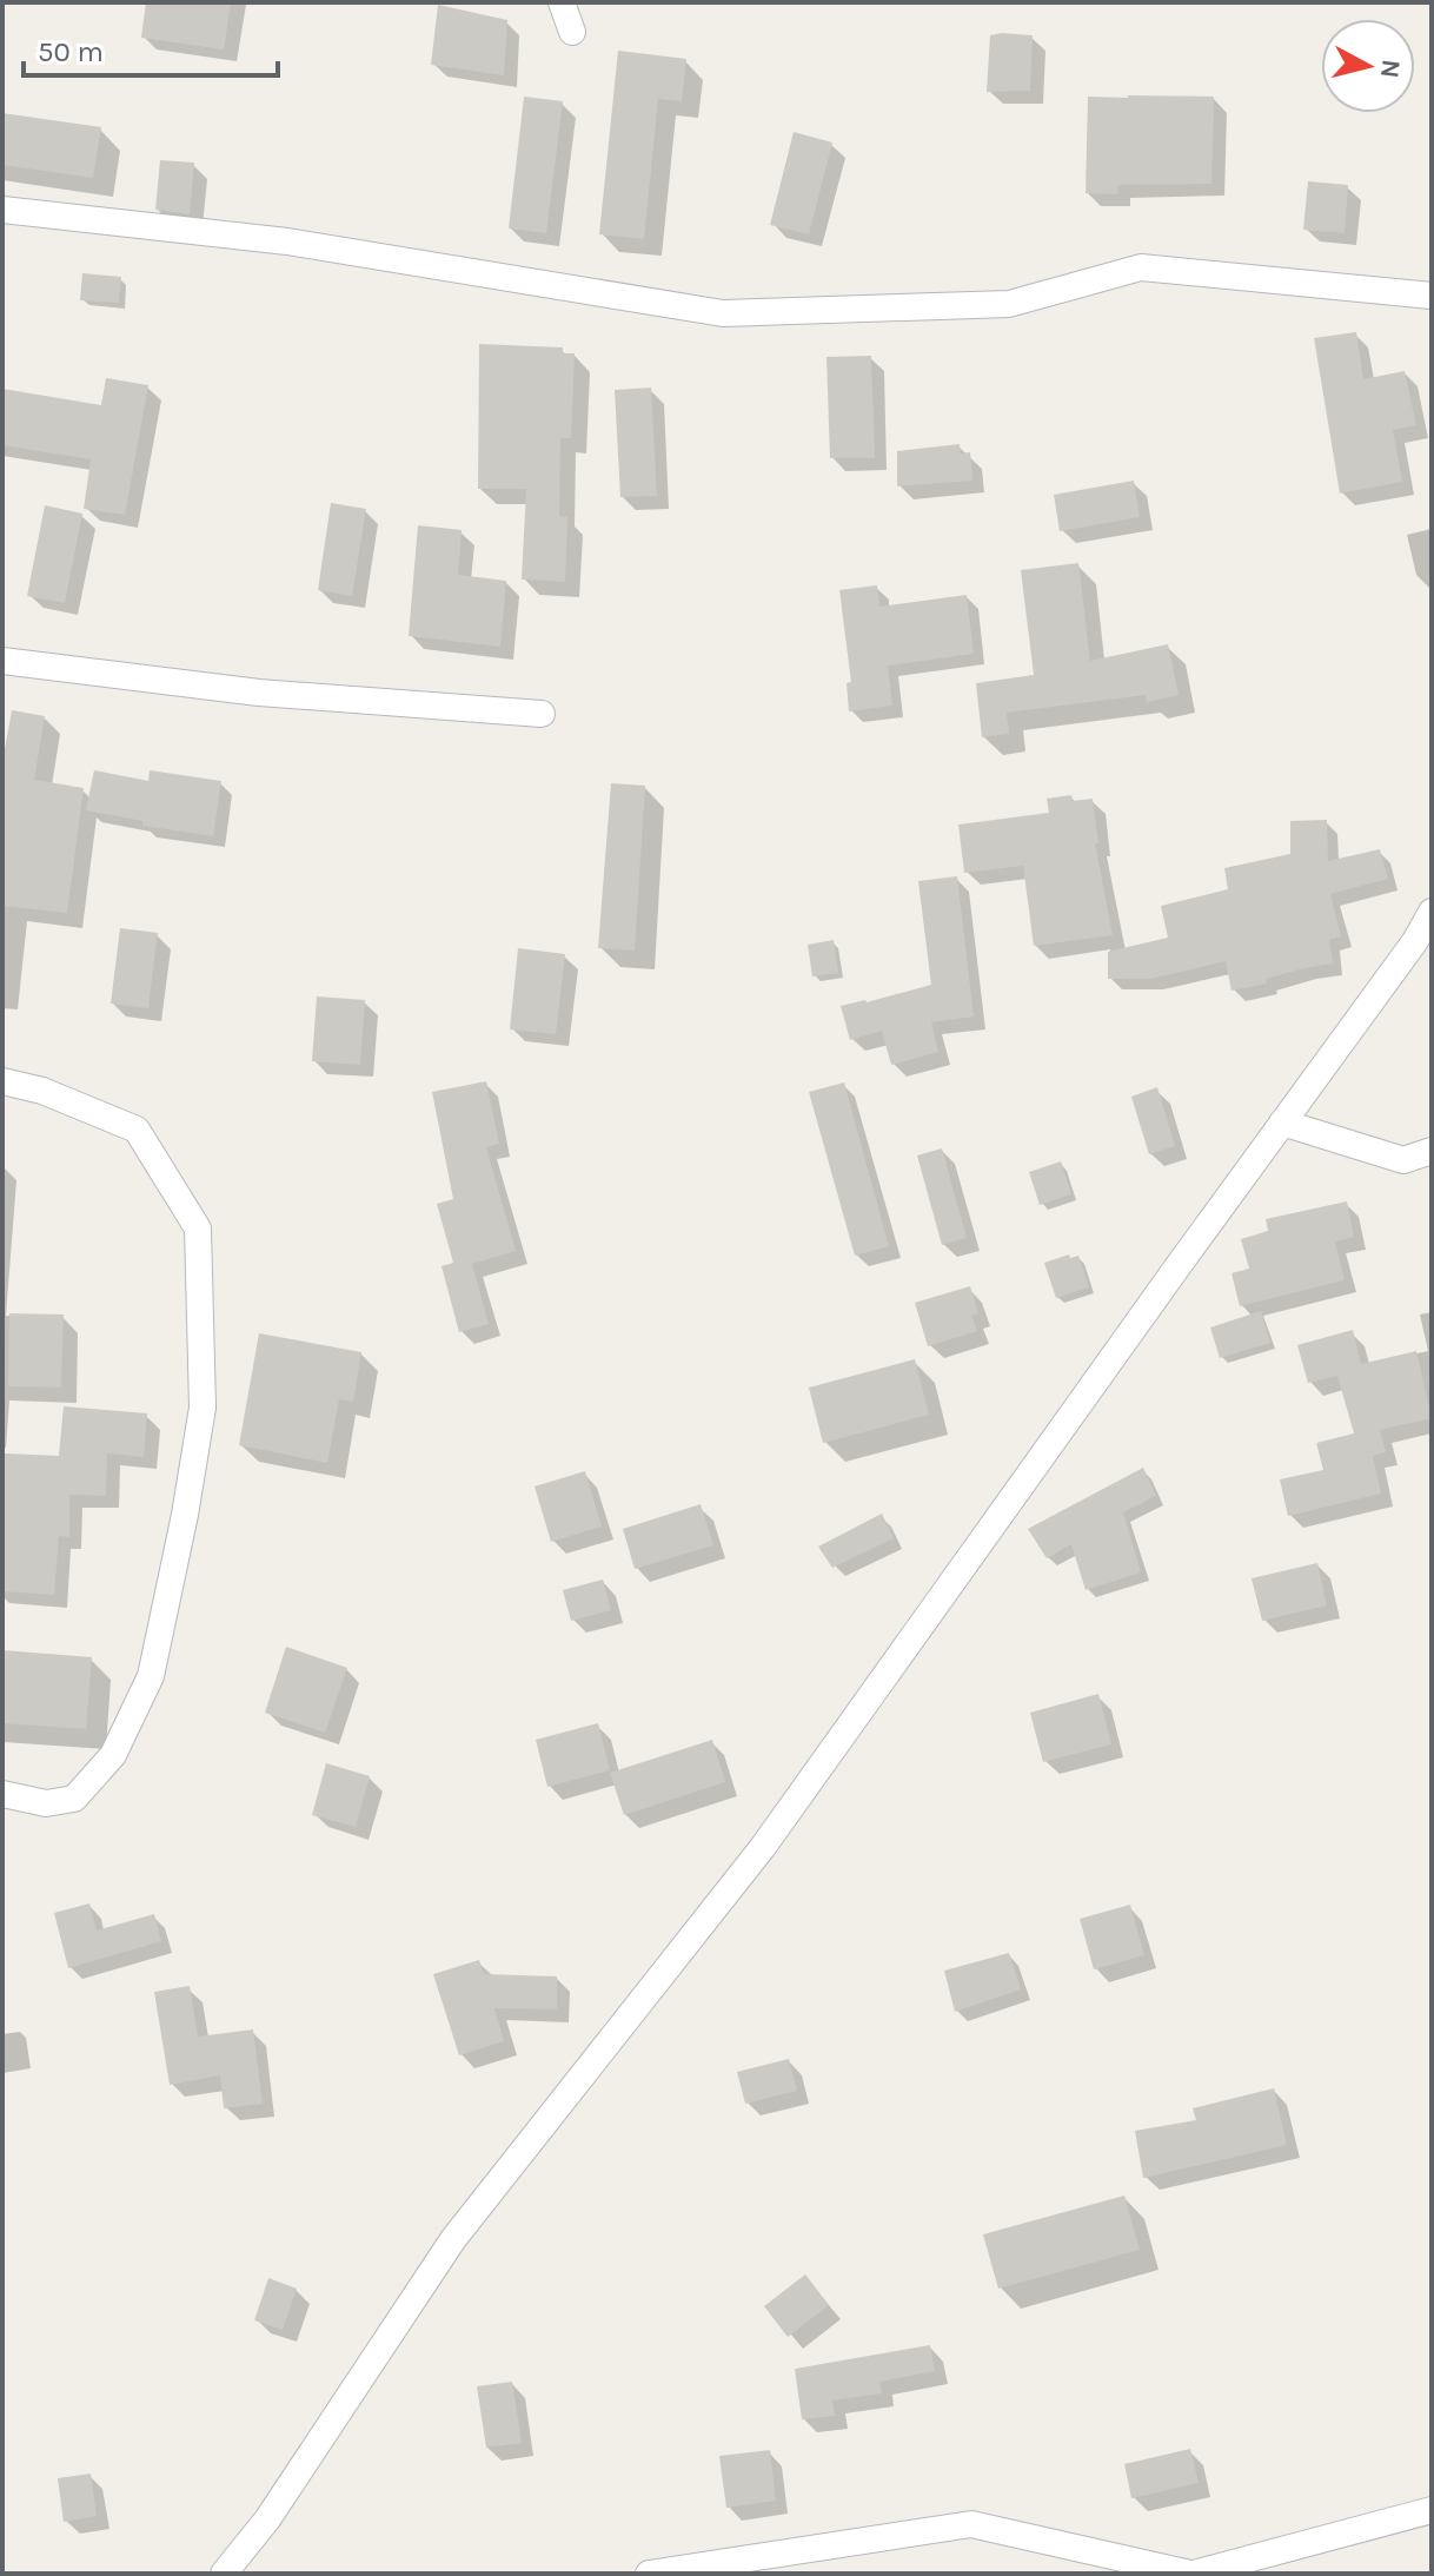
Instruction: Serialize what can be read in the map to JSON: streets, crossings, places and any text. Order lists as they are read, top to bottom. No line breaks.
{"scale_bar":"50 m","north":"right"}
